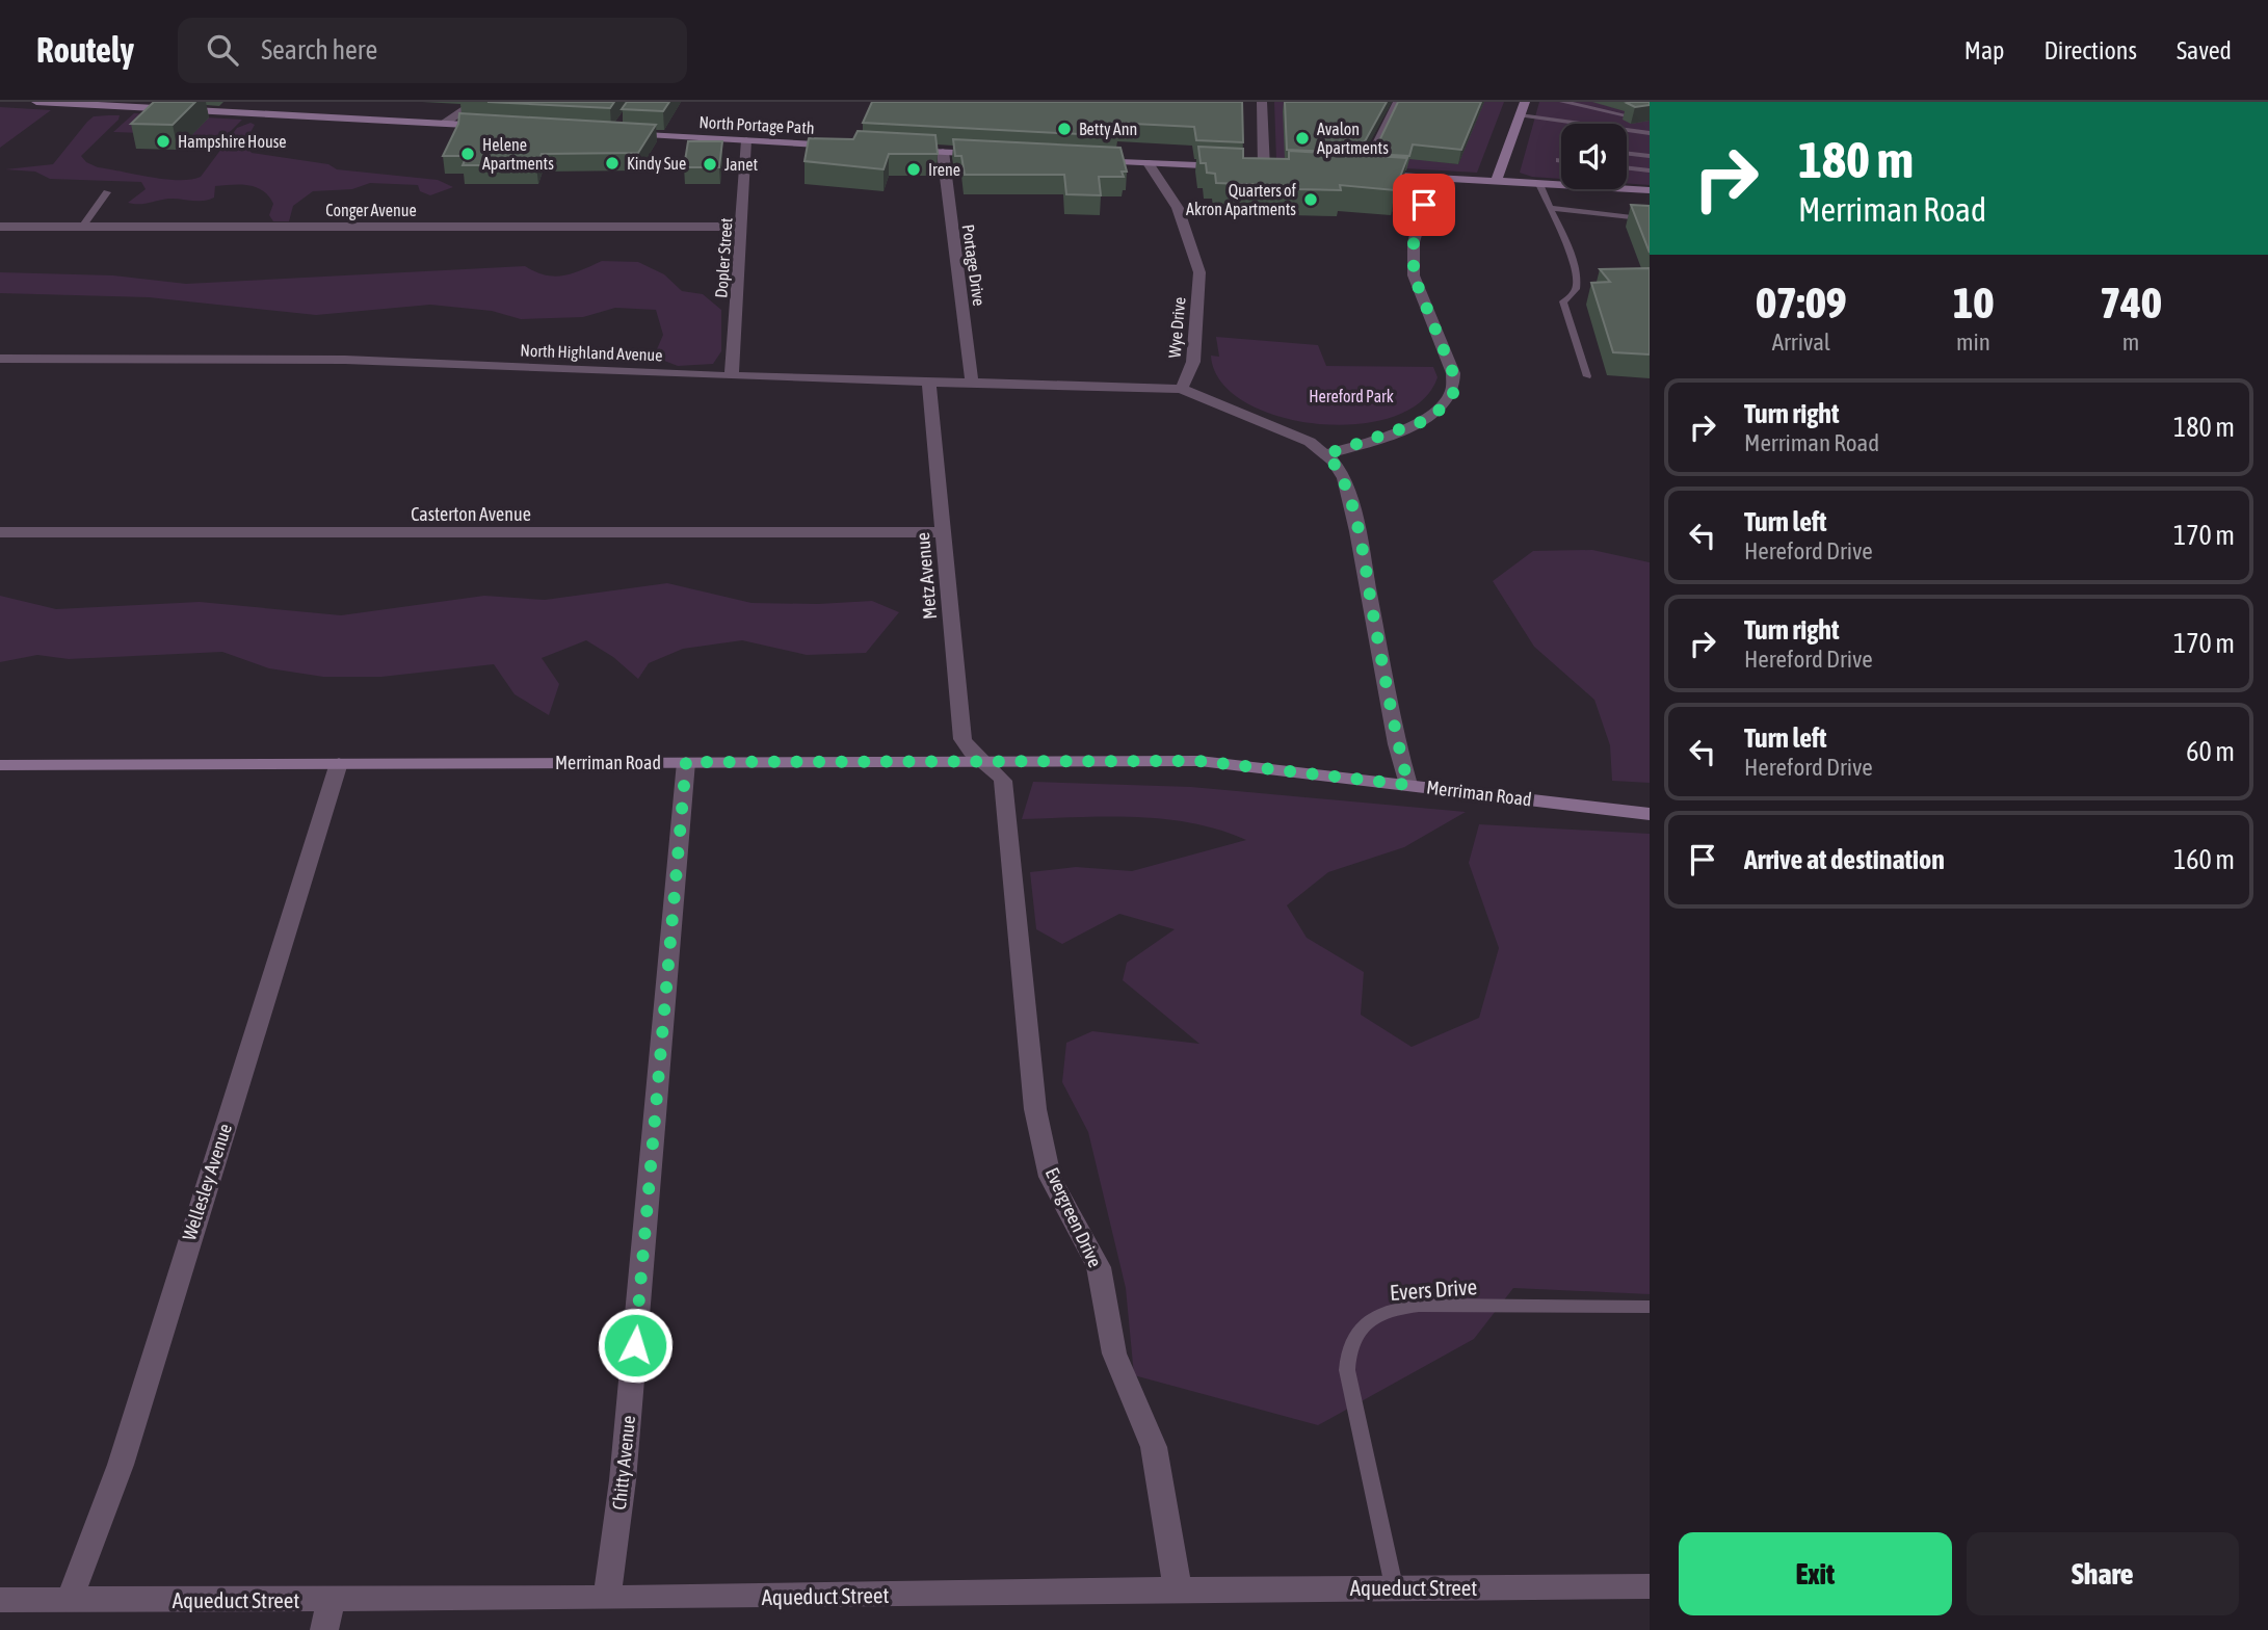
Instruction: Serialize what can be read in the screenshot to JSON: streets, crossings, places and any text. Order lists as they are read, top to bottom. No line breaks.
{"streets":{"main road":["North Portage Path","Merriman Road"],"street":["Conger Avenue","Dopler Street","Portage Drive","Wye Drive","North Highland Avenue","Casterton Avenue","Metz Avenue","Wellesley Avenue","Evergreen Drive","Chitty Avenue","Aqueduct Street"],"lane":["Evers Drive"]},"crossings":[["North Portage Path","Dopler Street"],["Conger Avenue","Dopler Street"],["Dopler Street","North Highland Avenue"],["Portage Drive","North Highland Avenue"],["Wye Drive","North Highland Avenue"],["North Highland Avenue","Metz Avenue"],["Casterton Avenue","Metz Avenue"],["Metz Avenue","Merriman Road"],["Metz Avenue","Evergreen Drive"],["Merriman Road","Wellesley Avenue"],["Merriman Road","Evergreen Drive"],["Merriman Road","Chitty Avenue"],["Wellesley Avenue","Aqueduct Street"],["Evergreen Drive","Aqueduct Street"],["Evers Drive","Aqueduct Street"],["Chitty Avenue","Aqueduct Street"]],"parks":["Hereford Park"],"places":["Betty Ann","Avalon Apartments","Hampshire House","Helene Apartments","Kindy Sue","Janet","Irene","Quarters of Akron Apartments"],"page":{"header":"Routely","search":"Search here","nav":["Map","Directions","Saved"],"turn":["180 m","Merriman Road"],"eta":["07:09","Arrival","10","min","740","m"],"list":[{"name":"Turn right","note":"Merriman Road","value":"180 m"},{"name":"Turn left","note":"Hereford Drive","value":"170 m"},{"name":"Turn right","note":"Hereford Drive","value":"170 m"},{"name":"Turn left","note":"Hereford Drive","value":"60 m"},{"name":"Arrive at destination","value":"160 m"}],"buttons":["Exit","Share"]}}
